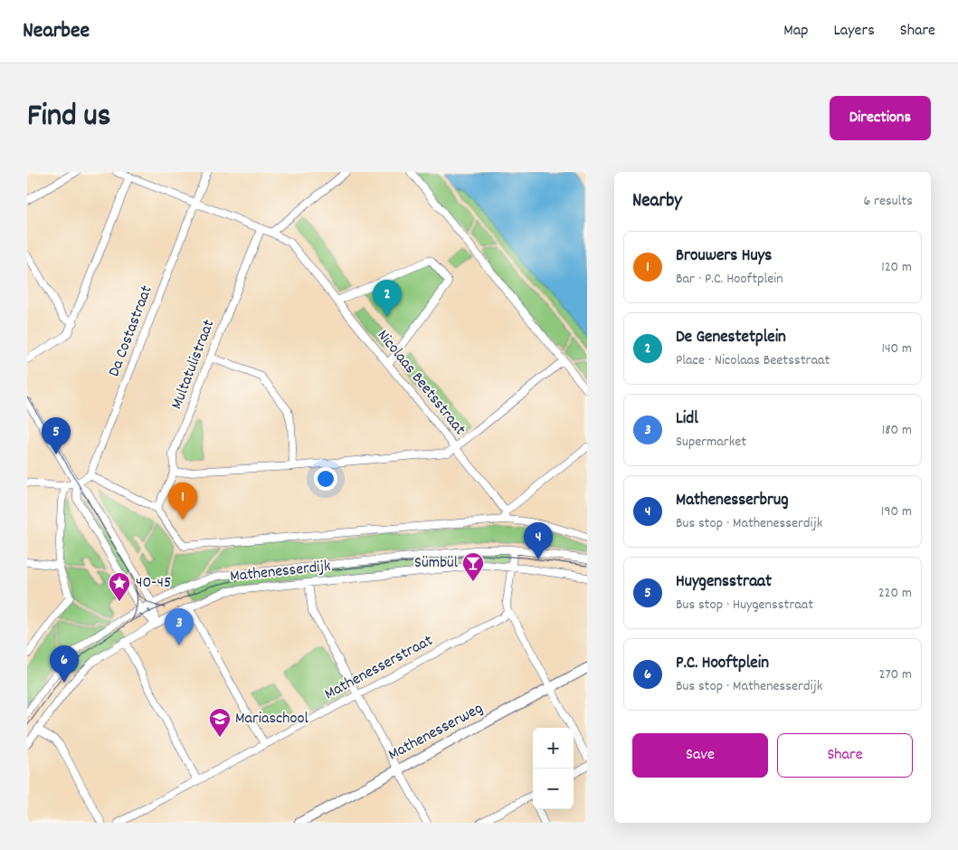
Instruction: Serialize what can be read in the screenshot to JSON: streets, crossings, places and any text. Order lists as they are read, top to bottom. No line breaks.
{"streets":{"street":["Da Costastraat","Multatulistraat","Nicolaas Beetsstraat","Mathenesserdijk","Mathenesserstraat","Mathenesserweg"]},"crossings":[["Da Costastraat","Nicolaas Beetsstraat"],["Multatulistraat","Nicolaas Beetsstraat"],["Multatulistraat","Mathenesserdijk"]],"places":{"bar":["Sümbül"],"place":["40-45"],"school or university":["Mariaschool"]},"page":{"header":"Nearbee","nav":["Map","Layers","Share"],"title":"Find us","buttons":["Directions",["Save","Share"]],"heading":["Nearby","6 results"],"list":[{"mark":"1","name":"Brouwers Huys","note":"Bar · P.C. Hooftplein","value":"120 m"},{"mark":"2","name":"De Genestetplein","note":"Place · Nicolaas Beetsstraat","value":"140 m"},{"mark":"3","name":"Lidl","note":"Supermarket","value":"180 m"},{"mark":"4","name":"Mathenesserbrug","note":"Bus stop · Mathenesserdijk","value":"190 m"},{"mark":"5","name":"Huygensstraat","note":"Bus stop · Huygensstraat","value":"220 m"},{"mark":"6","name":"P.C. Hooftplein","note":"Bus stop · Mathenesserdijk","value":"270 m"}],"pins":["2","5","1","4","3","6"],"map_buttons":["+","−"]}}
